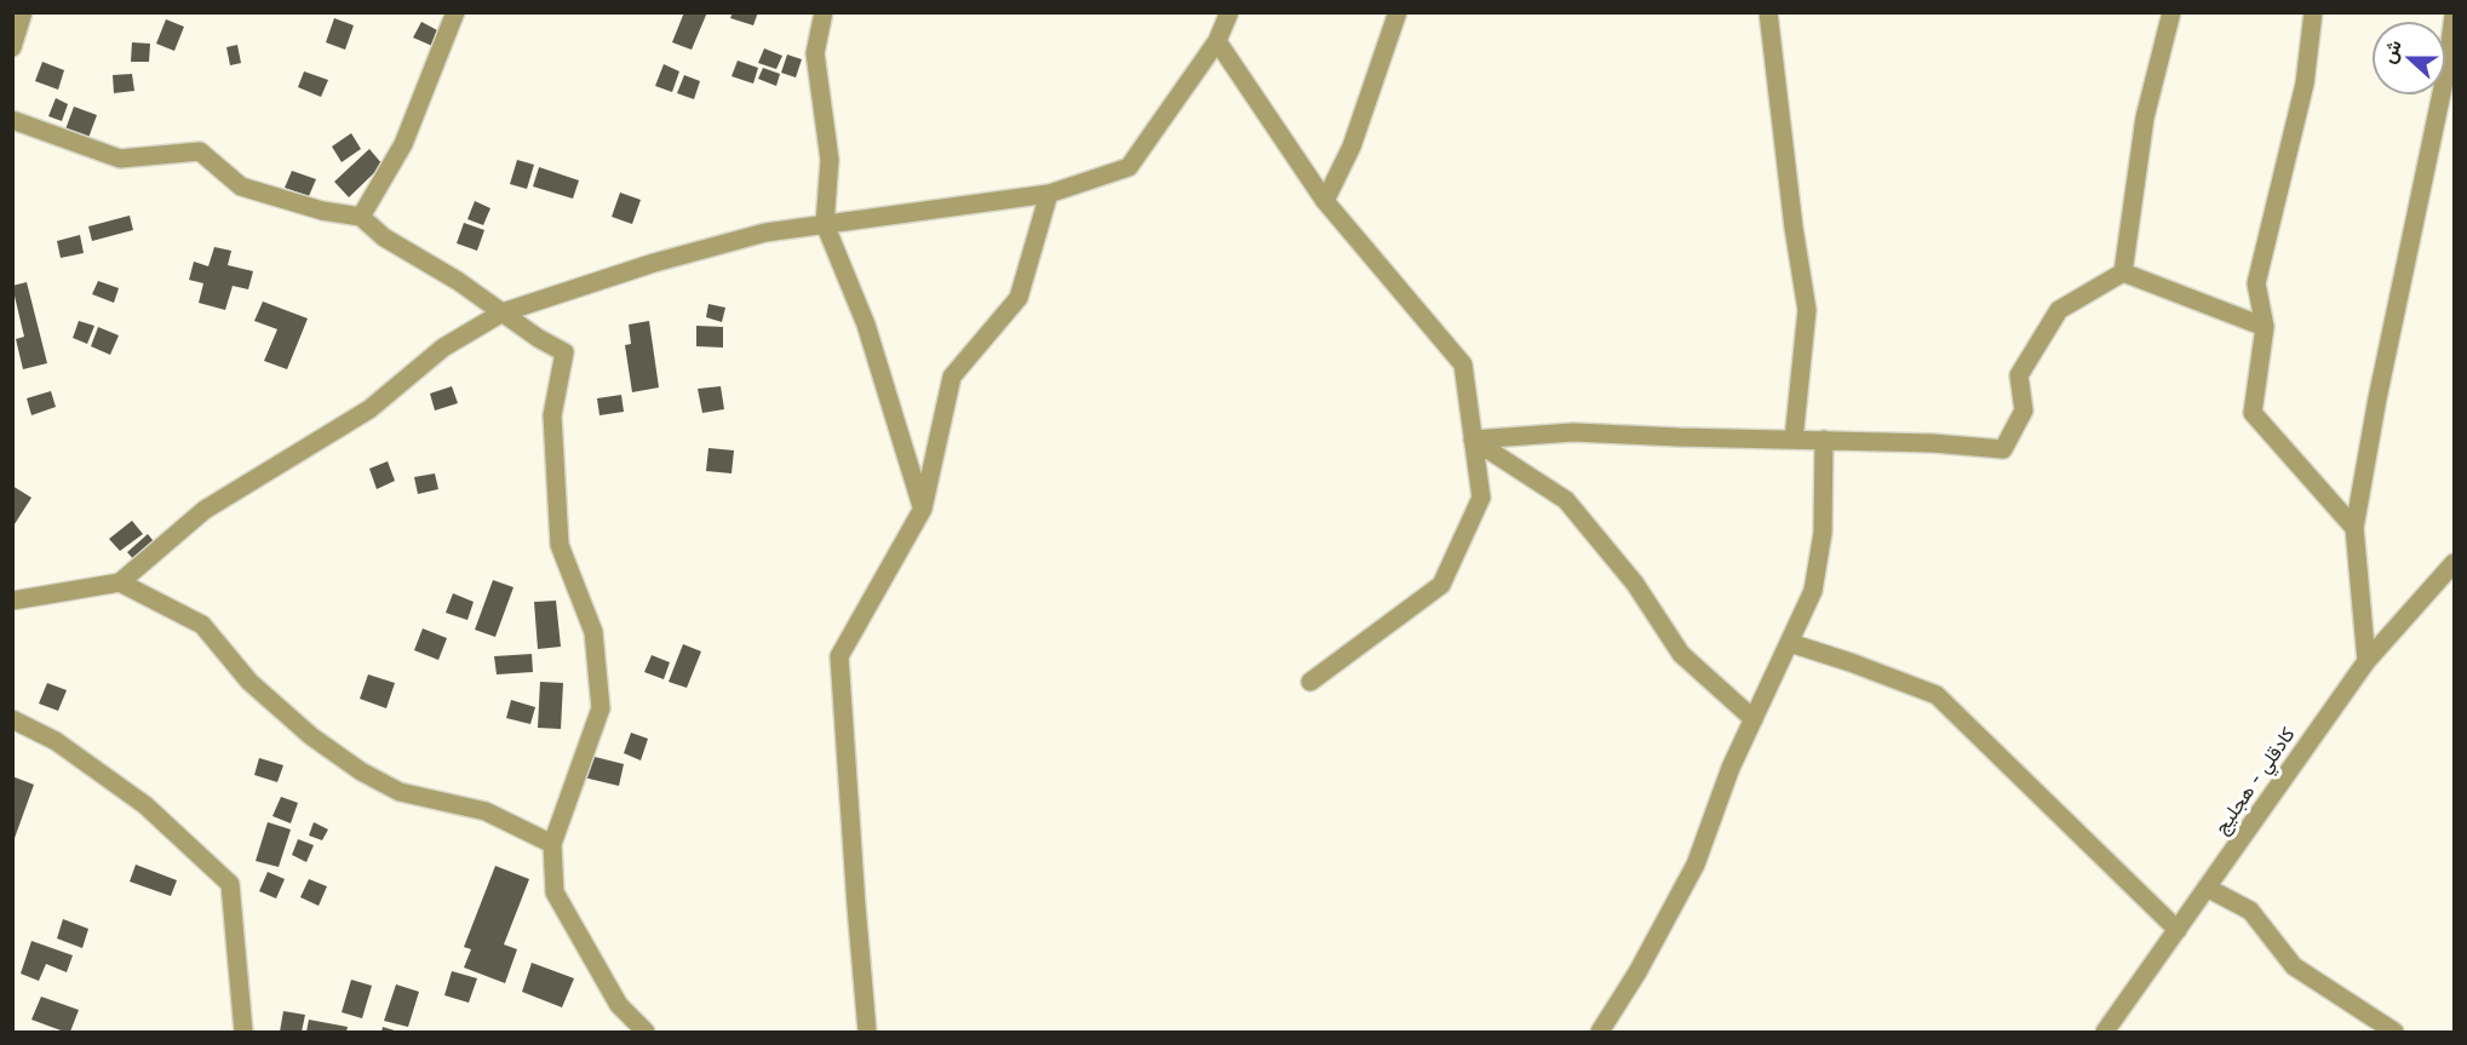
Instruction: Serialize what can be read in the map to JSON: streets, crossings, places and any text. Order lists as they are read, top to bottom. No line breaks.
{"streets":{"street":["كادقلي - هجليج"]},"north":"left"}
